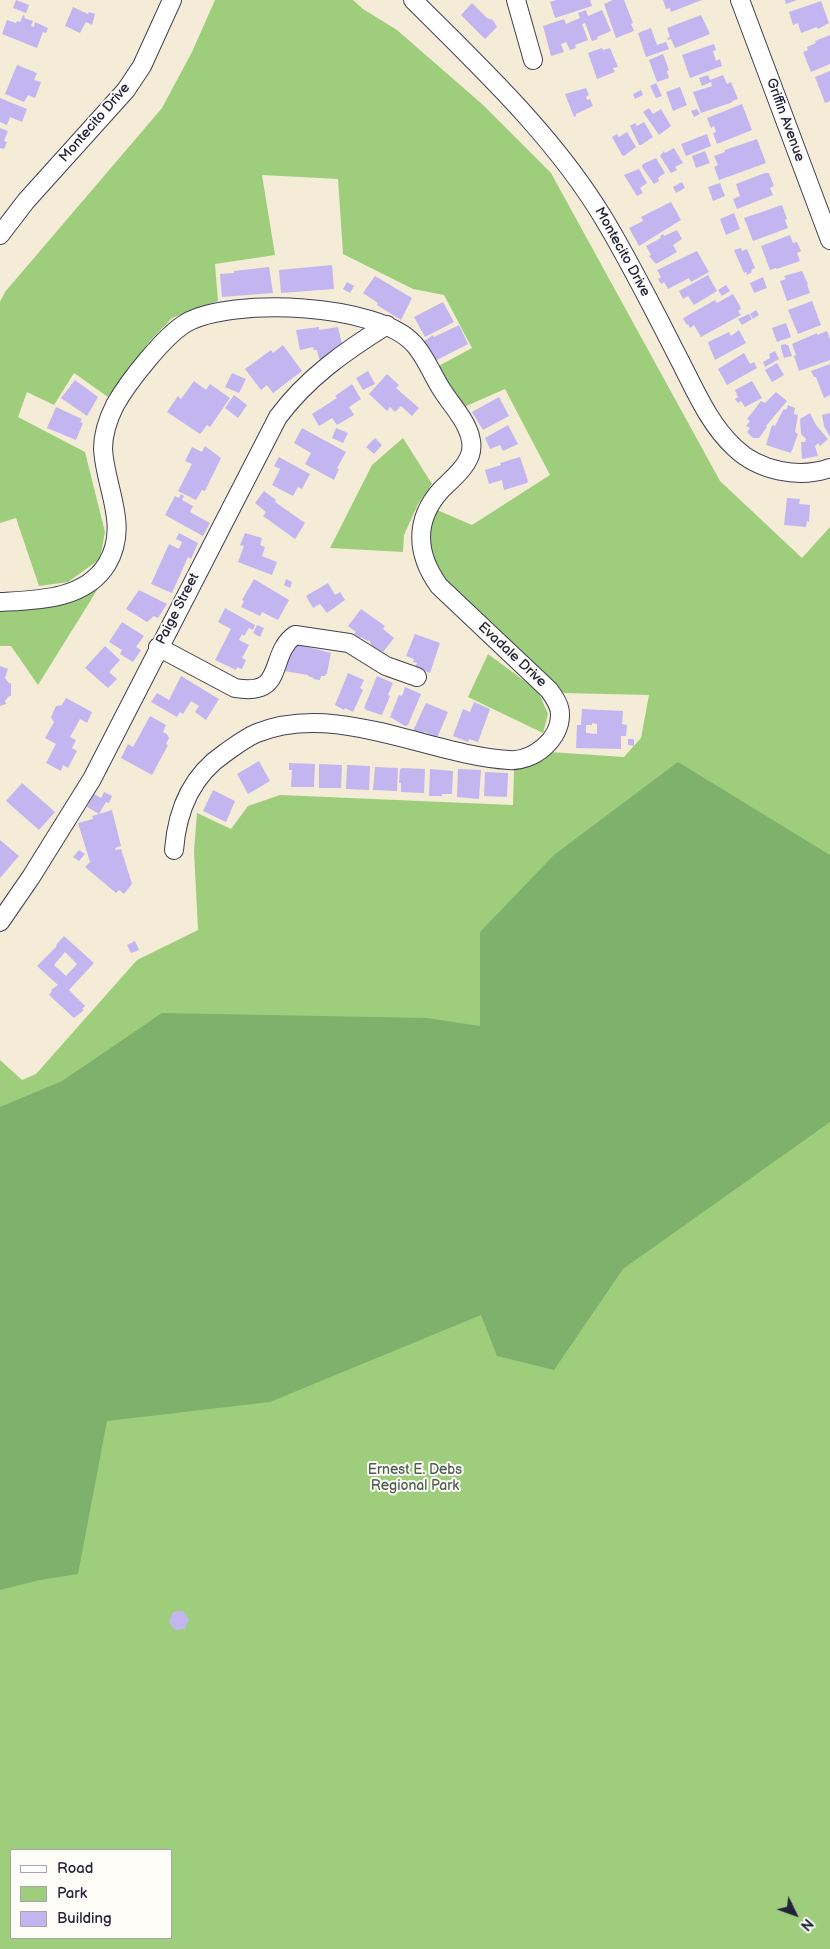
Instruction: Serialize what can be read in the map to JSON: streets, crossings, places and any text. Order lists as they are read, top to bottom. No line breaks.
{"streets":{"street":["Griffin Avenue","Montecito Drive","Paige Street","Evadale Drive"]},"crossings":[["Paige Street","Evadale Drive"]],"parks":["Ernest E. Debs Regional Park"],"legend":["Road","Park","Building"],"north":"bottom right"}
